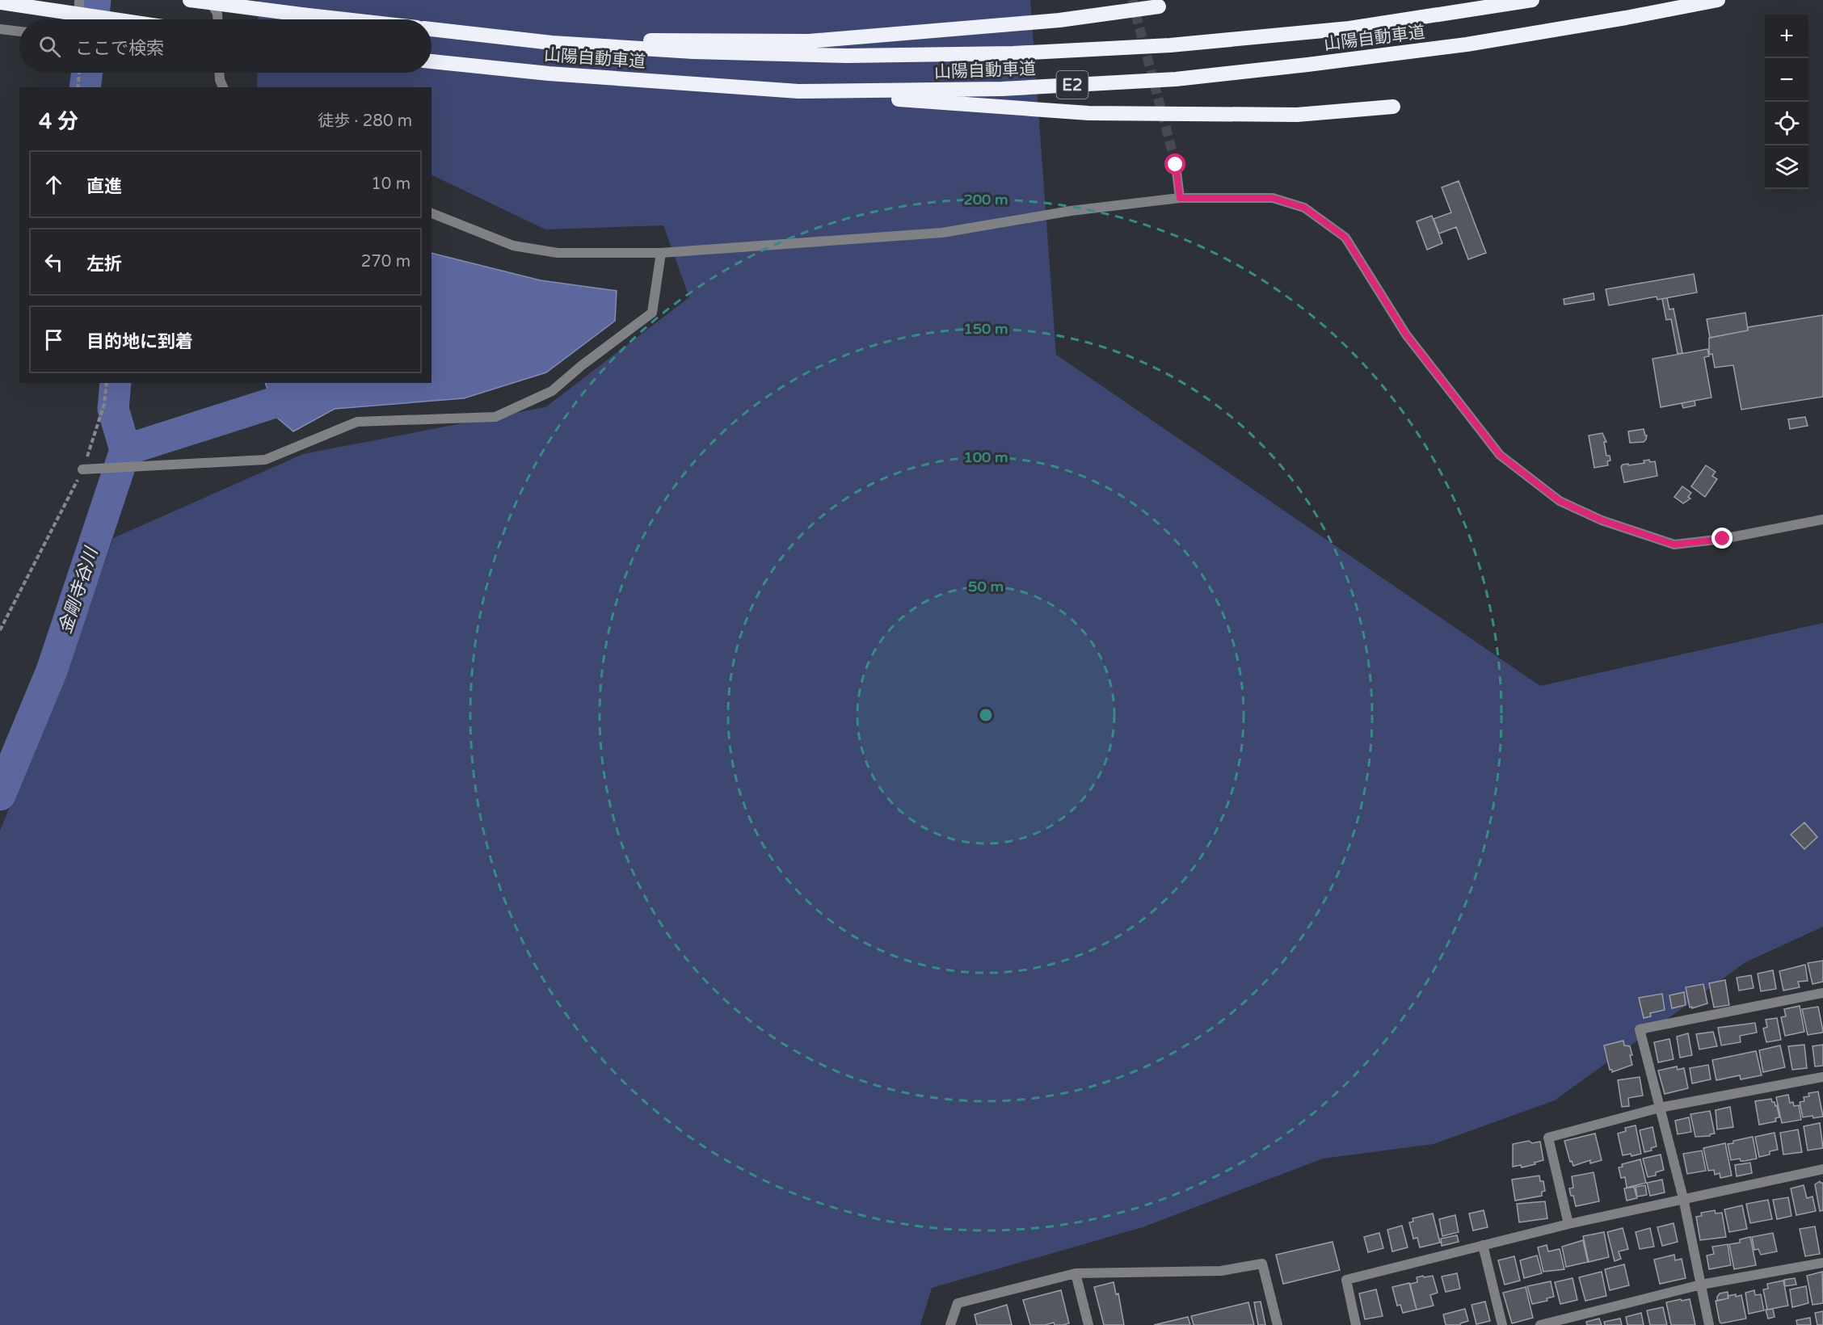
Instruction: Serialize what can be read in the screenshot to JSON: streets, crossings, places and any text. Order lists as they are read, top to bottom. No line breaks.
{"streets":{"highway":["山陽自動車道","E2"]},"water":["金剛寺谷川"],"page":{"map_buttons":["+","−"],"search":"ここで検索","heading":["4 分","徒歩 · 280 m"],"list":[["直進","10 m"],["左折","270 m"],"目的地に到着"]},"rings":["200 m","150 m","100 m","50 m"]}
